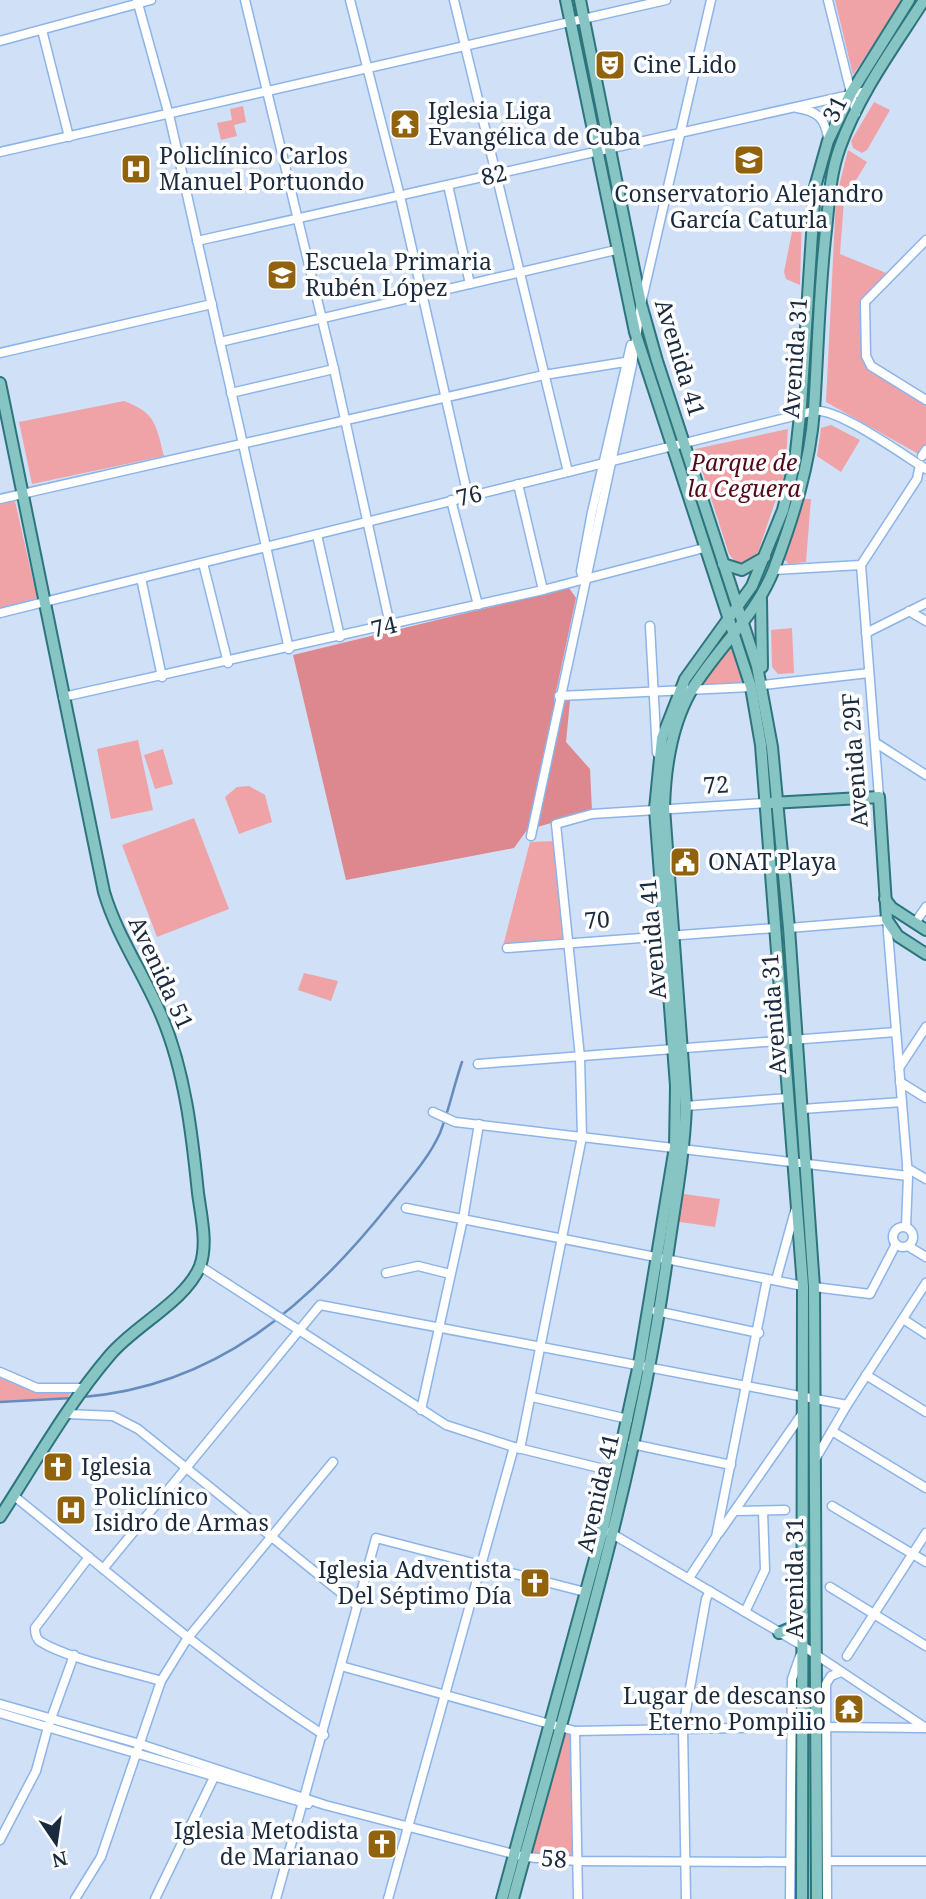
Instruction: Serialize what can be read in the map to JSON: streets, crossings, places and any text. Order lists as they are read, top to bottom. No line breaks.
{"streets":{"main road":["31","Avenida 41","Avenida 31","Avenida 29F","72","Avenida 51"],"street":["82","76","74","70","58"]},"crossings":[["31","82"],["31","Avenida 31"],["82","Avenida 41"],["82","Avenida 31"],["Avenida 41","Avenida 31"],["Avenida 41","76"],["Avenida 41","74"],["Avenida 41","72"],["Avenida 41","70"],["Avenida 41","58"],["Avenida 31","76"],["Avenida 31","72"],["Avenida 31","70"],["Avenida 31","58"],["76","Avenida 51"],["74","Avenida 51"],["Avenida 29F","72"],["72","70"]],"parks":["Parque de la Ceguera"],"places":{"theatre":["Cine Lido"],"temple":["Iglesia Liga Evangélica de Cuba","Lugar de descanso Eterno Pompilio"],"school or university":["Conservatorio Alejandro García Caturla","Escuela Primaria Rubén López"],"hospital":["Policlínico Carlos Manuel Portuondo","Policlínico Isidro de Armas"],"public building":["ONAT Playa"],"church":["Iglesia","Iglesia Adventista Del Séptimo Día","Iglesia Metodista de Marianao"]},"north":"bottom"}
